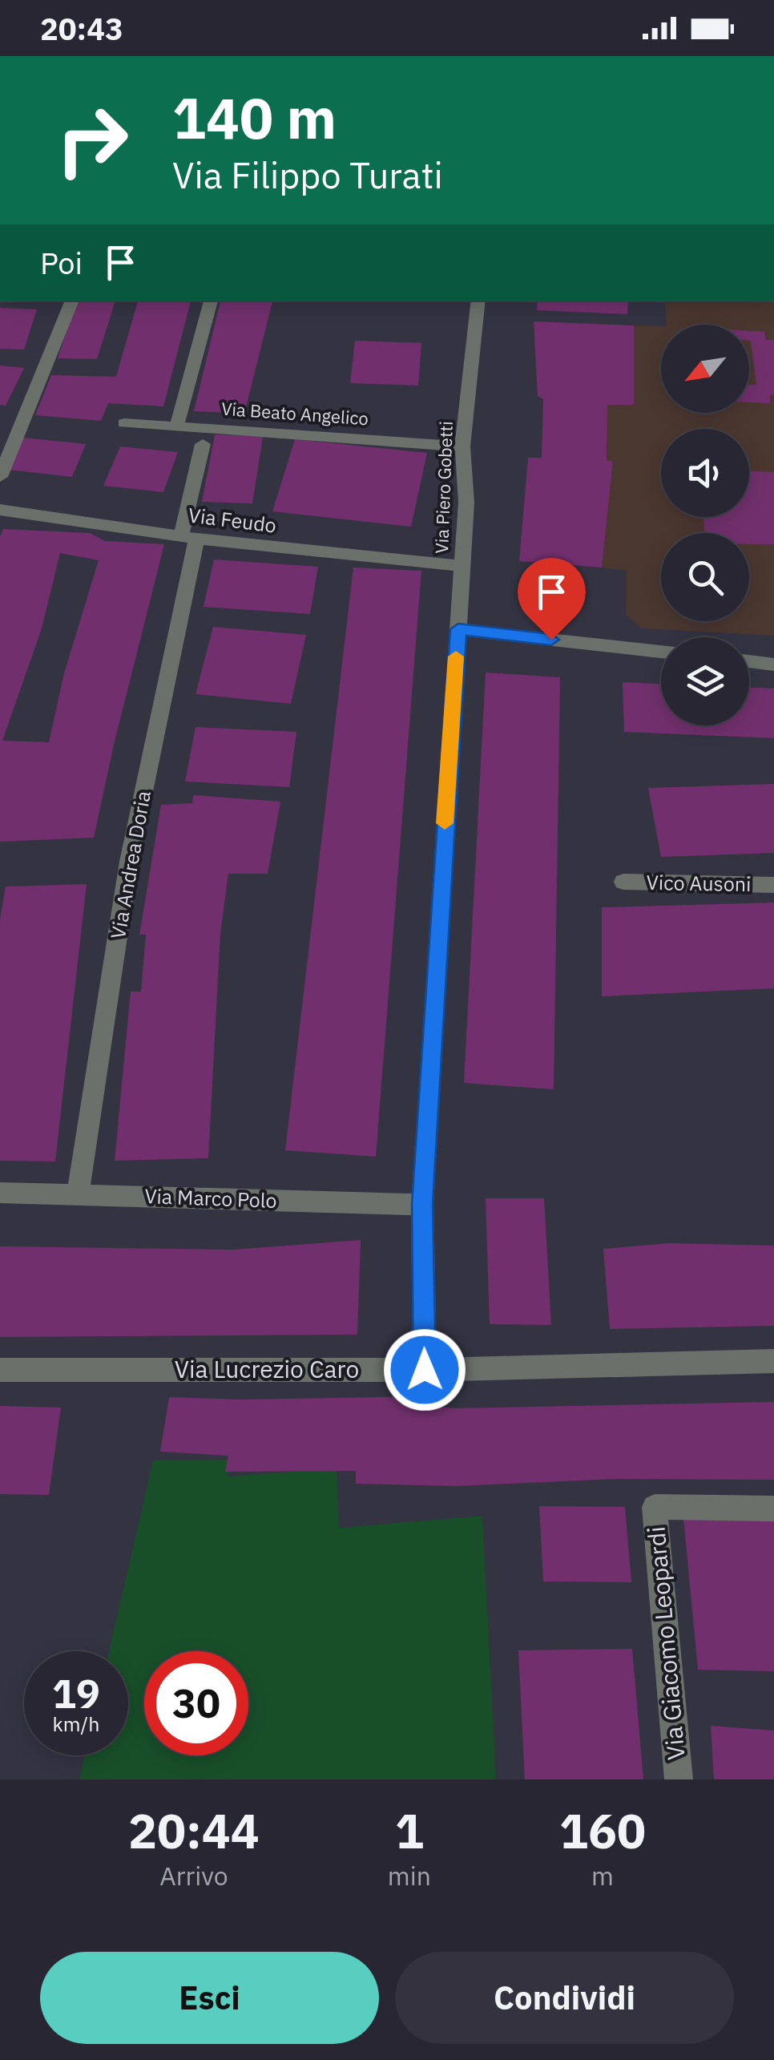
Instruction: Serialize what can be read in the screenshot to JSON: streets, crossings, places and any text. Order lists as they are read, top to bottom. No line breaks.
{"streets":{"street":["Via Beato Angelico","Via Piero Gobetti","Via Feudo","Via Andrea Doria","Vico Ausoni","Via Marco Polo","Via Lucrezio Caro","Via Giacomo Leopardi"]},"crossings":[["Via Beato Angelico","Via Piero Gobetti"],["Via Piero Gobetti","Via Feudo"],["Via Piero Gobetti","Via Marco Polo"],["Via Piero Gobetti","Via Lucrezio Caro"],["Via Feudo","Via Andrea Doria"],["Via Andrea Doria","Via Marco Polo"]],"north":"bottom left","page":{"status":"20:43","turn":["140 m","Via Filippo Turati"],"then":"Poi","speed":"19 km/h","limit":"30","eta":["20:44","Arrivo","1","min","160","m"],"buttons":["Esci","Condividi"]}}
